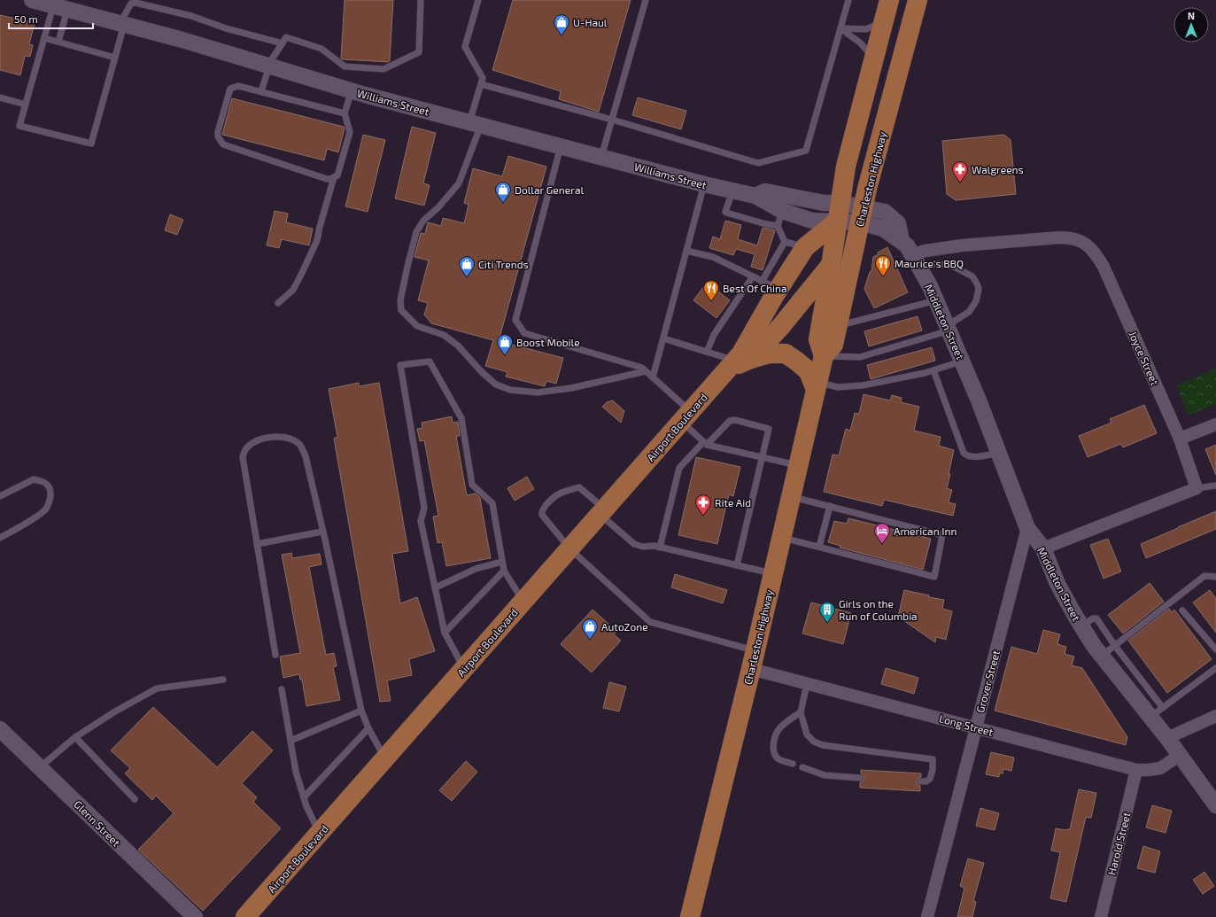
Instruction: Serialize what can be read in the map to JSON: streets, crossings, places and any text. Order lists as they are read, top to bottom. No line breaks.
{"streets":{"main road":["Charleston Highway","Airport Boulevard"],"street":["Williams Street","Middleton Street","Joyce Street","Grover Street","Long Street","Glenn Street","Harold Street"]},"crossings":[["Williams Street","Charleston Highway"],["Williams Street","Middleton Street"],["Williams Street","Airport Boulevard"],["Charleston Highway","Middleton Street"],["Charleston Highway","Airport Boulevard"],["Charleston Highway","Long Street"],["Middleton Street","Joyce Street"],["Middleton Street","Airport Boulevard"],["Middleton Street","Grover Street"],["Middleton Street","Long Street"],["Grover Street","Long Street"],["Long Street","Harold Street"]],"places":{"shop":["U-Haul","Dollar General","Citi Trends","Boost Mobile","AutoZone"],"pharmacy":["Walgreens","Rite Aid"],"restaurant":["Maurice's BBQ","Best Of China"],"hotel":["American Inn"],"building":["Girls on the Run of Columbia"]},"scale_bar":"50 m","north":"top"}
